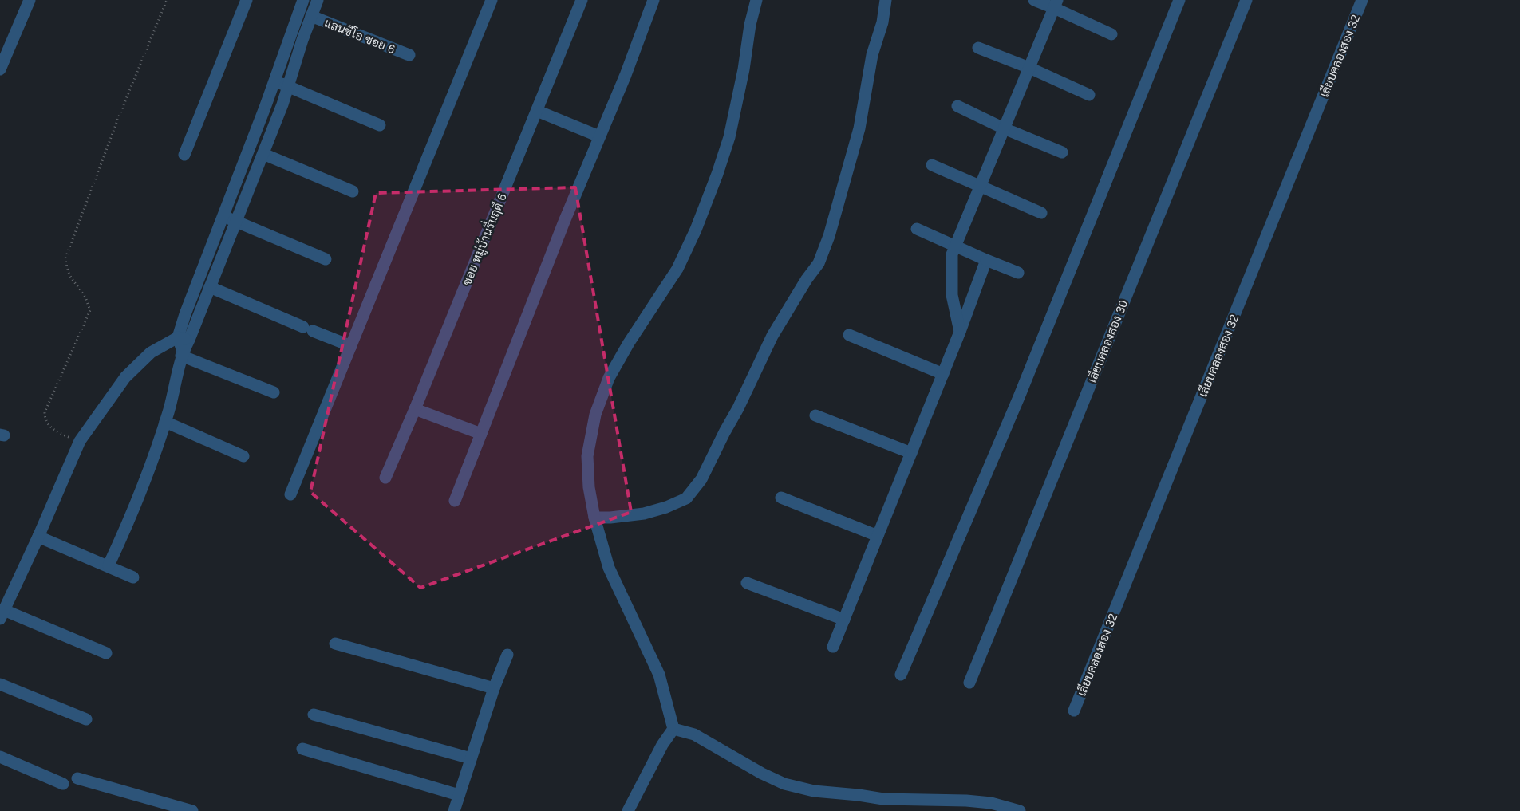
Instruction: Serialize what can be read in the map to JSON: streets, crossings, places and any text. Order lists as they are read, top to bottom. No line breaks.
{"streets":{"street":["แลนซีโอ ซอย 6","เลียบคลองสอง 32","ซอย หมู่บ้านรื่นฤดี 6","เลียบคลองสอง 30"]}}
